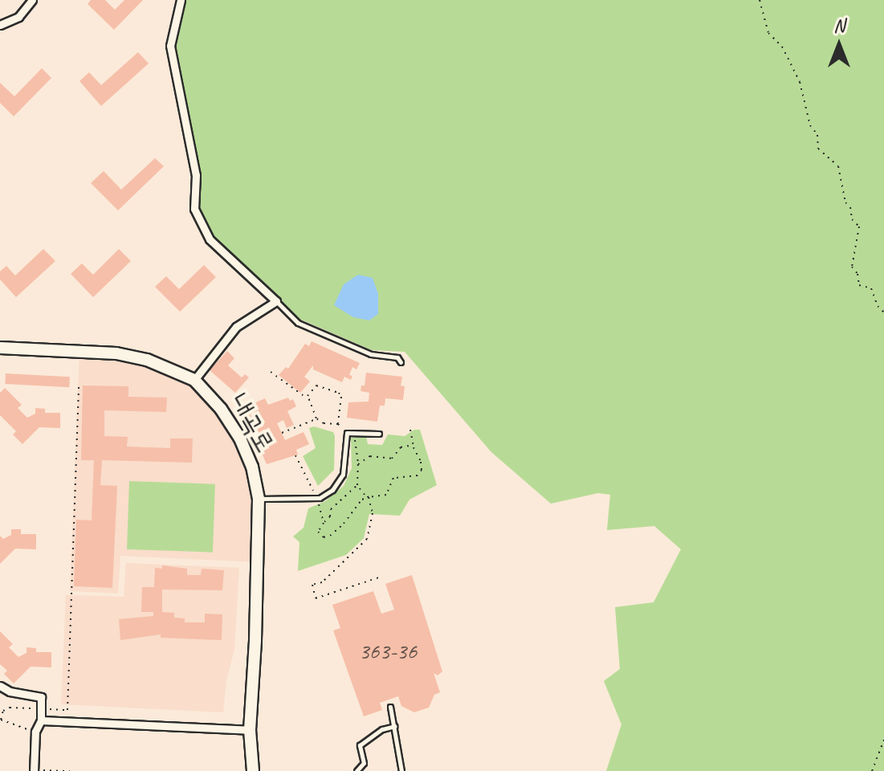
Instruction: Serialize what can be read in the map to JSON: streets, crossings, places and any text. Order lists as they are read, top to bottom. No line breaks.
{"streets":{"main road":["내곡로"]},"house_numbers":["363-36"],"north":"top"}
